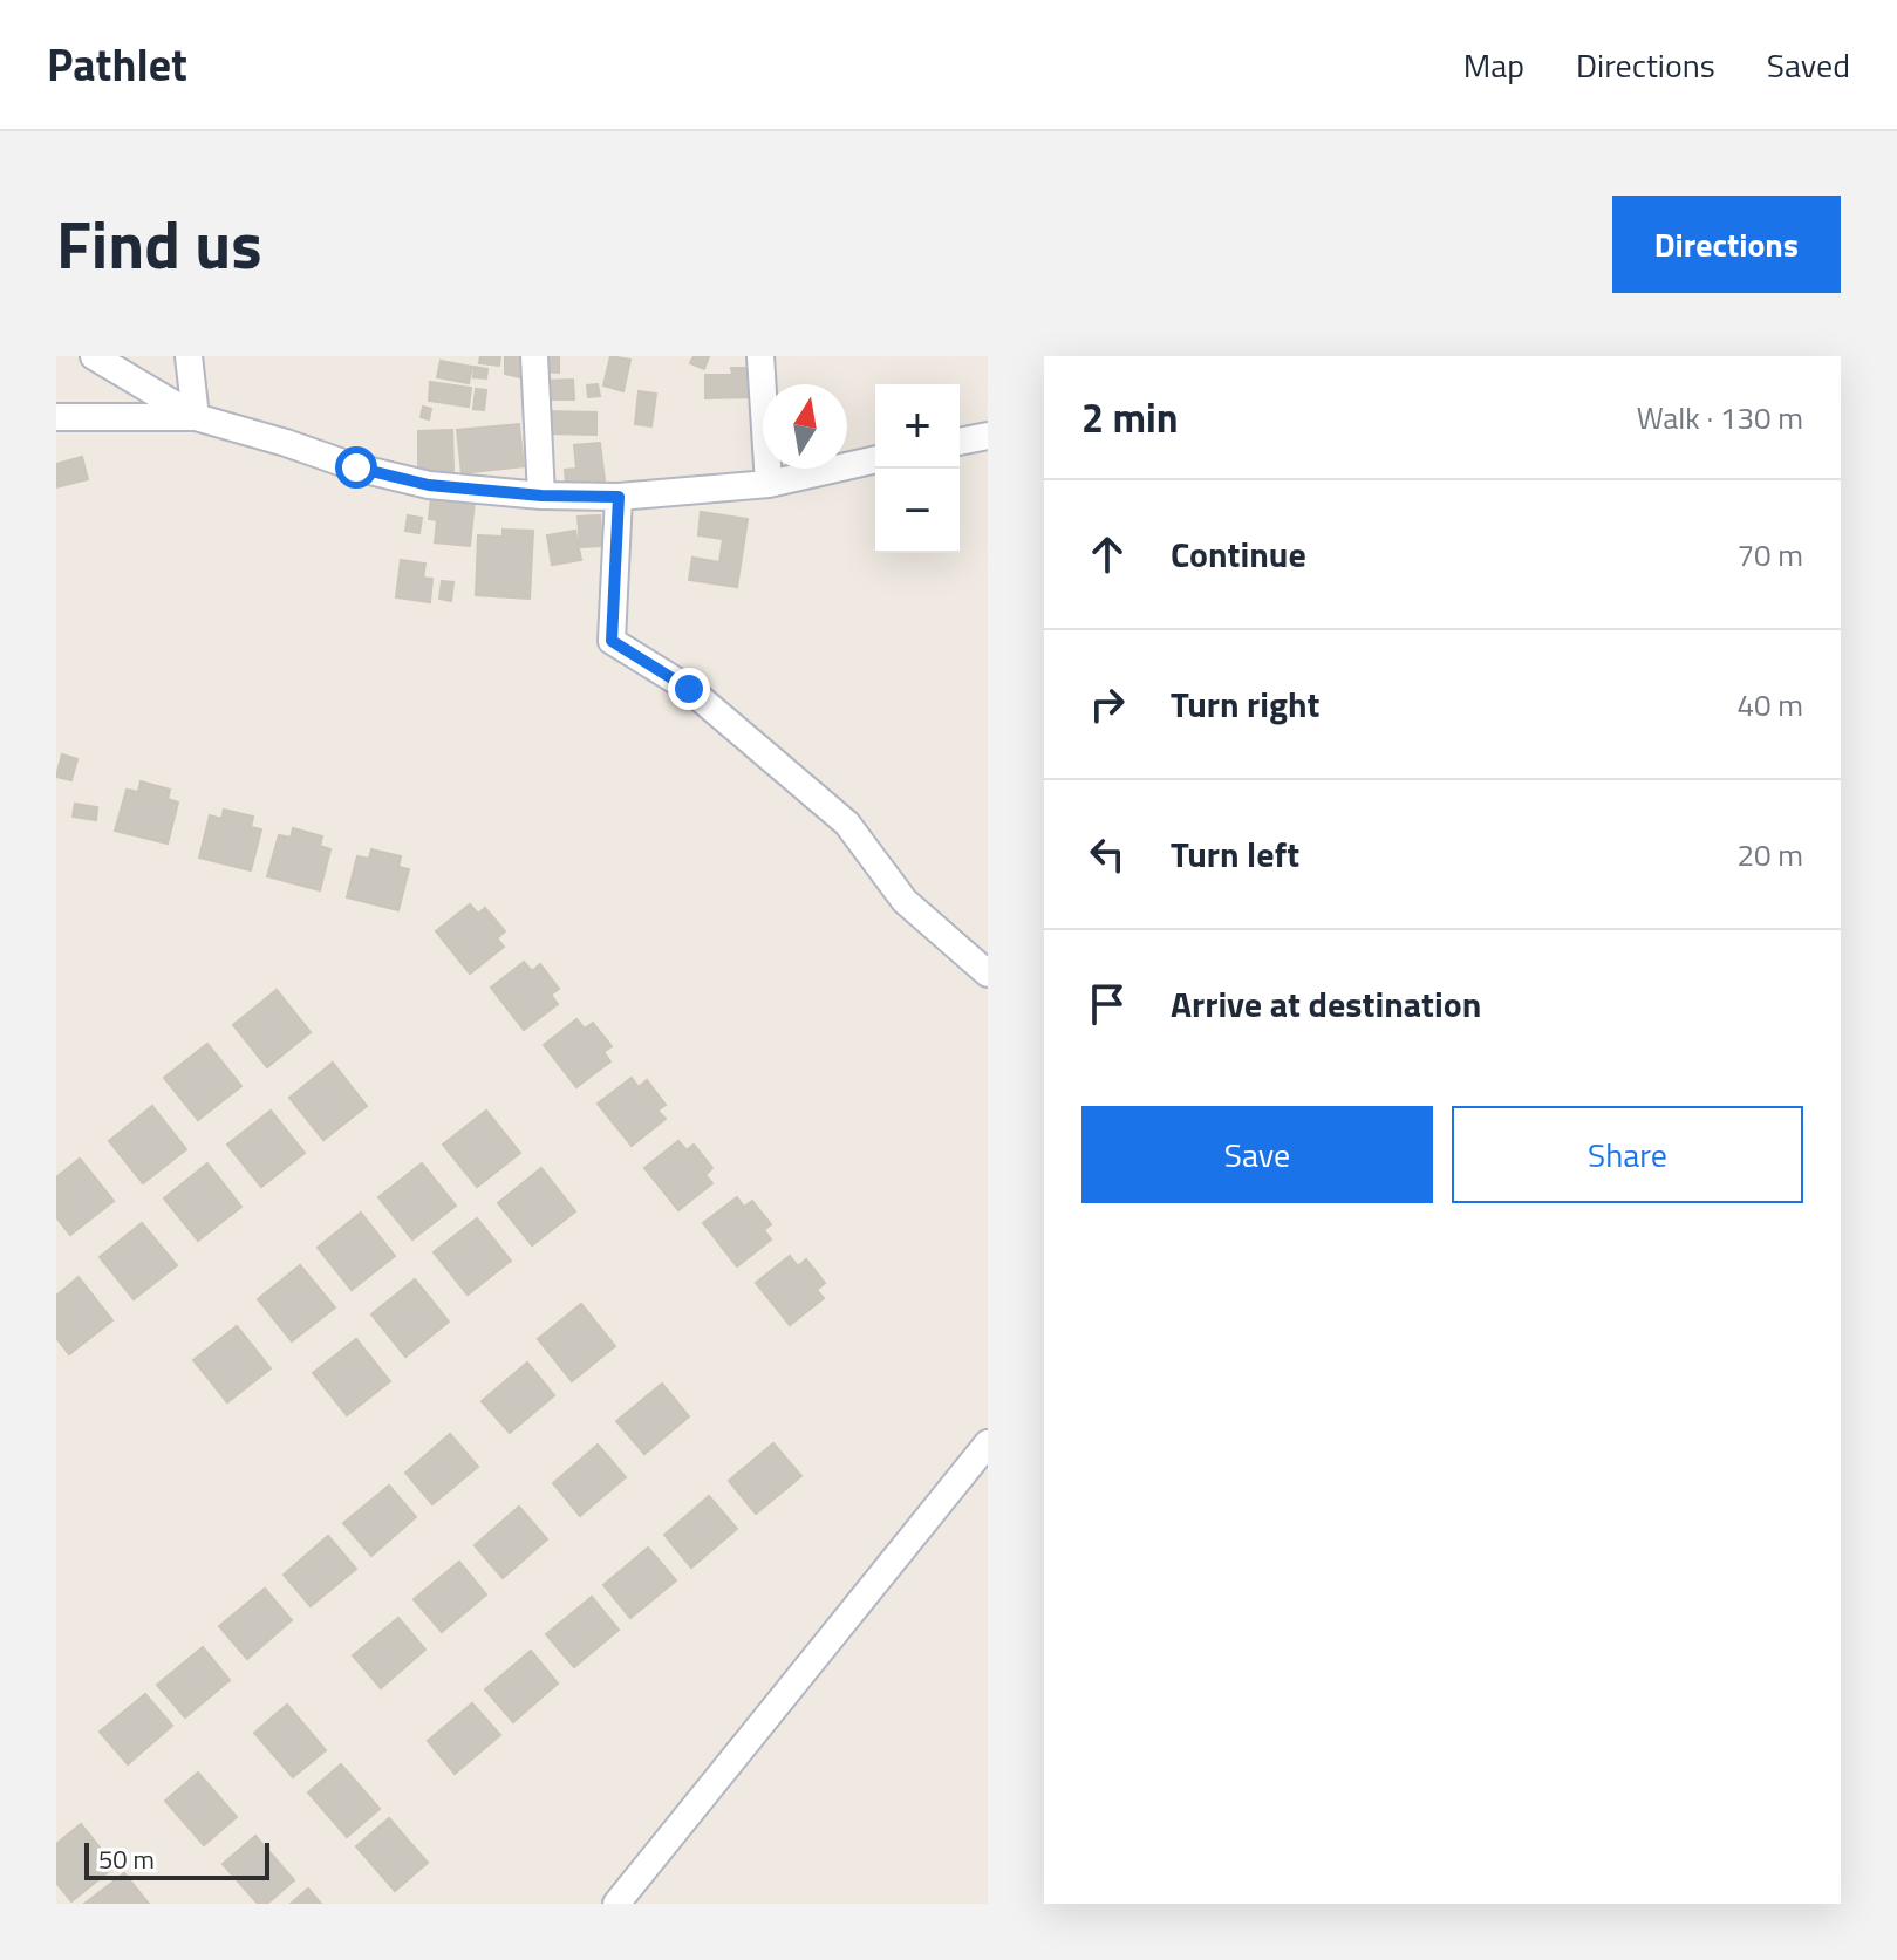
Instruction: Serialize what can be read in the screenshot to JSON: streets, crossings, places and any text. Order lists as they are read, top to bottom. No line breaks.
{"scale_bar":"50 m","north":"top","page":{"header":"Pathlet","nav":["Map","Directions","Saved"],"title":"Find us","buttons":["Directions",["Save","Share"]],"heading":["2 min","Walk · 130 m"],"map_buttons":["+","−"],"list":[["Continue","70 m"],["Turn right","40 m"],["Turn left","20 m"],"Arrive at destination"],"scale":"50 m"}}
